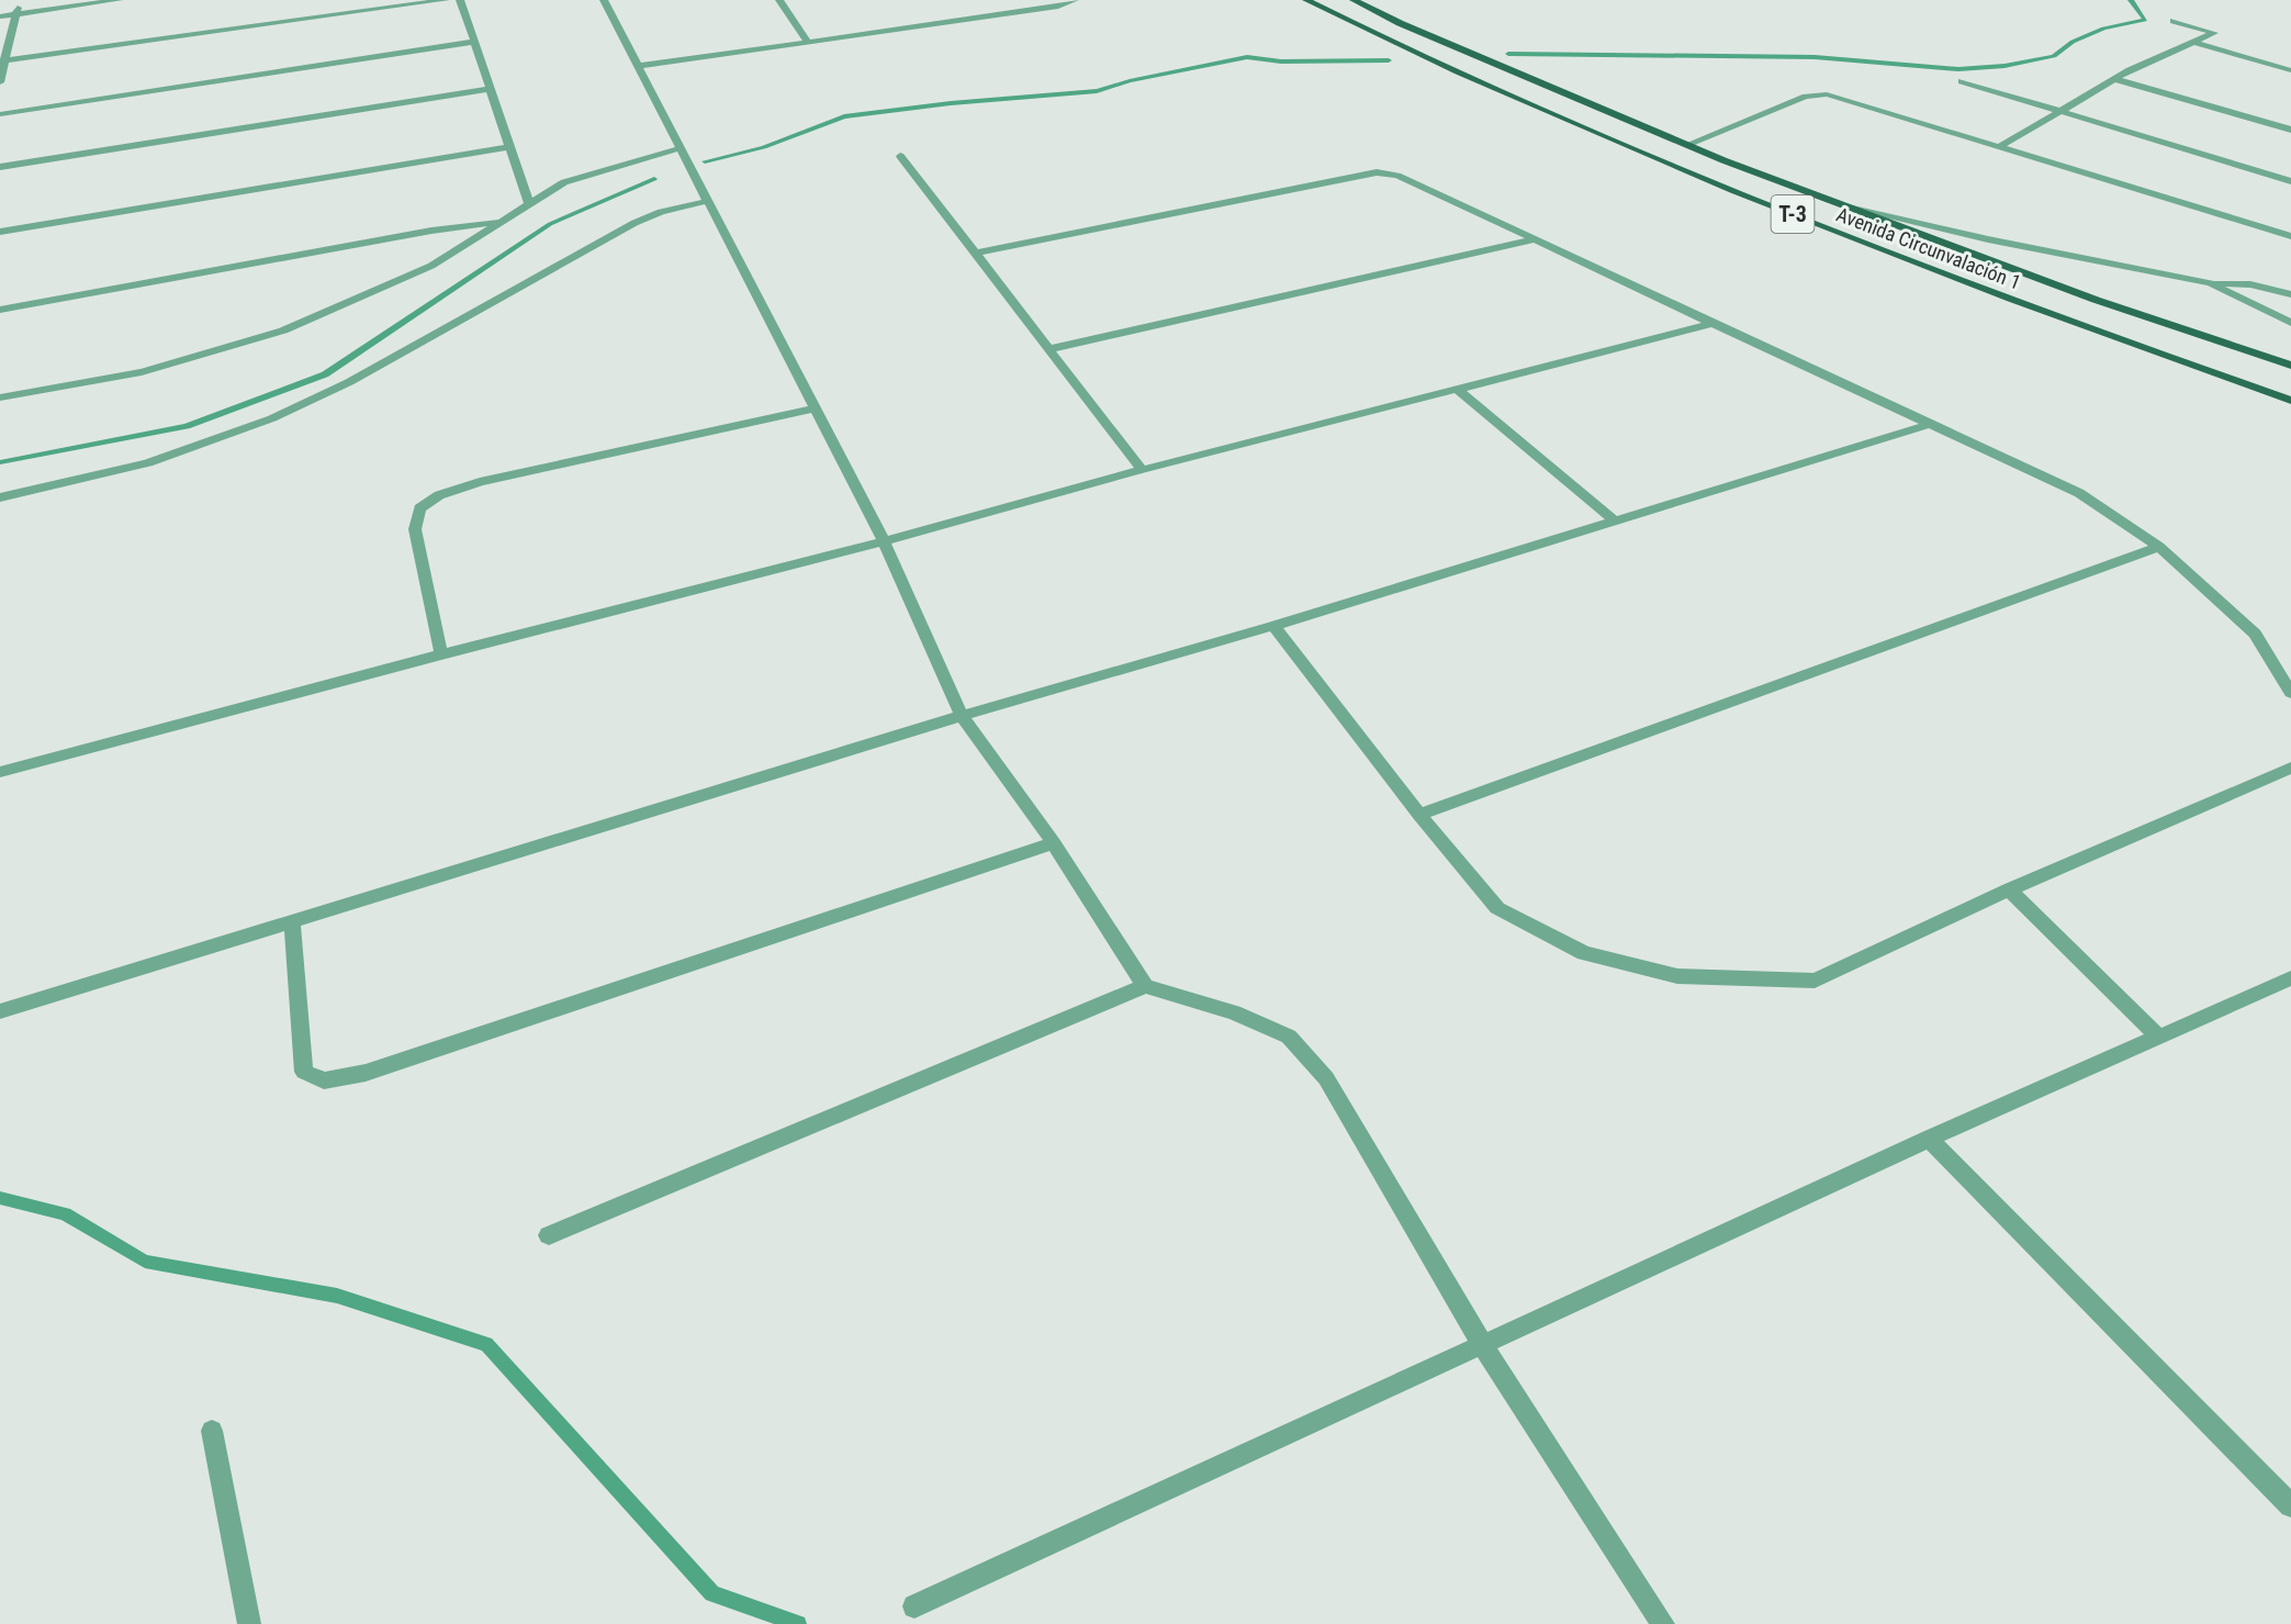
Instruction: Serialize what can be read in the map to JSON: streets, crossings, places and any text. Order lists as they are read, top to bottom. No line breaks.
{"streets":{"main road":["T-3","Avenida Circunvalación 1"]}}
